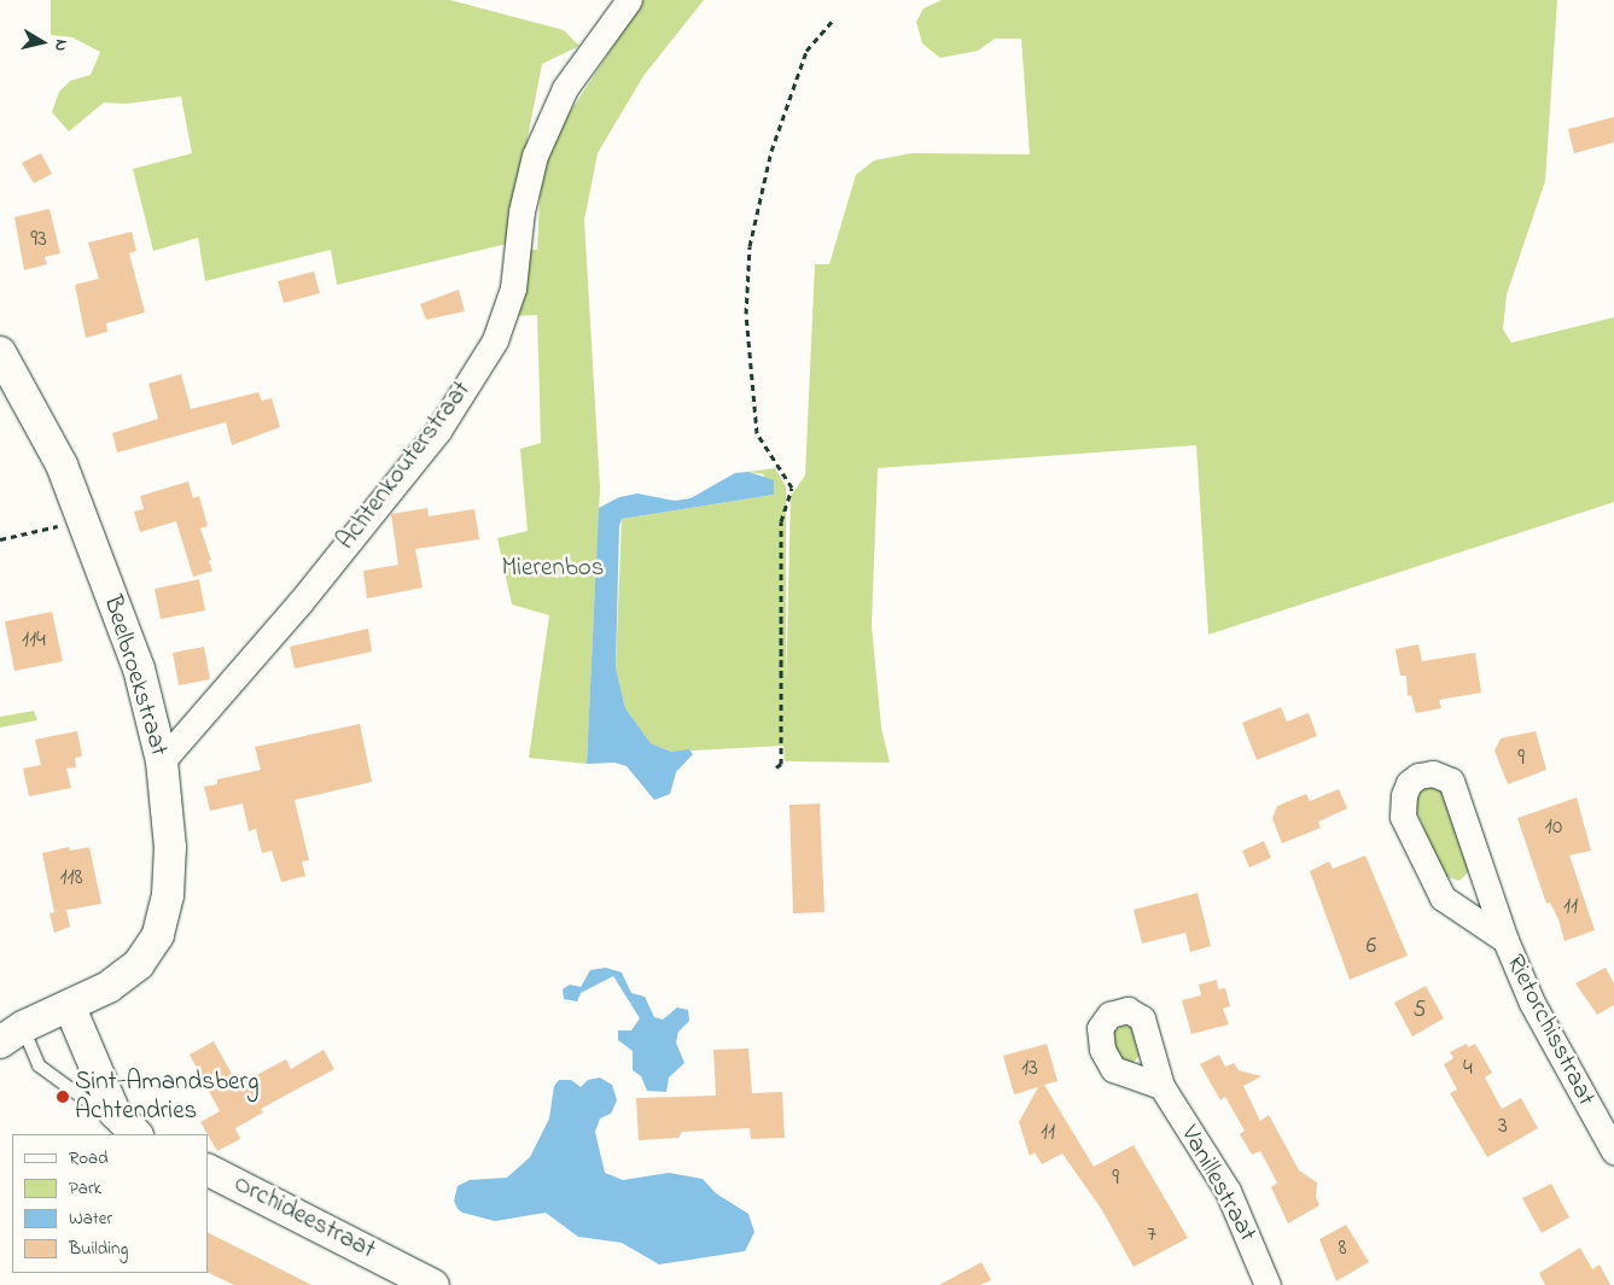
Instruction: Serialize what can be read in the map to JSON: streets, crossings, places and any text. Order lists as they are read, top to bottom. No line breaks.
{"streets":{"street":["Achtenkouterstraat","Beelbroekstraat","Rietorchisstraat","Vanillestraat","Orchideestraat"]},"crossings":[["Achtenkouterstraat","Beelbroekstraat"]],"parks":["Mierenbos"],"places":["Sint-Amandsberg Achtendries"],"house_numbers":["93","114","9","10","118","11","6","5","13","4","3","11","9","7","8"],"legend":["Road","Park","Water","Building"],"north":"right"}
